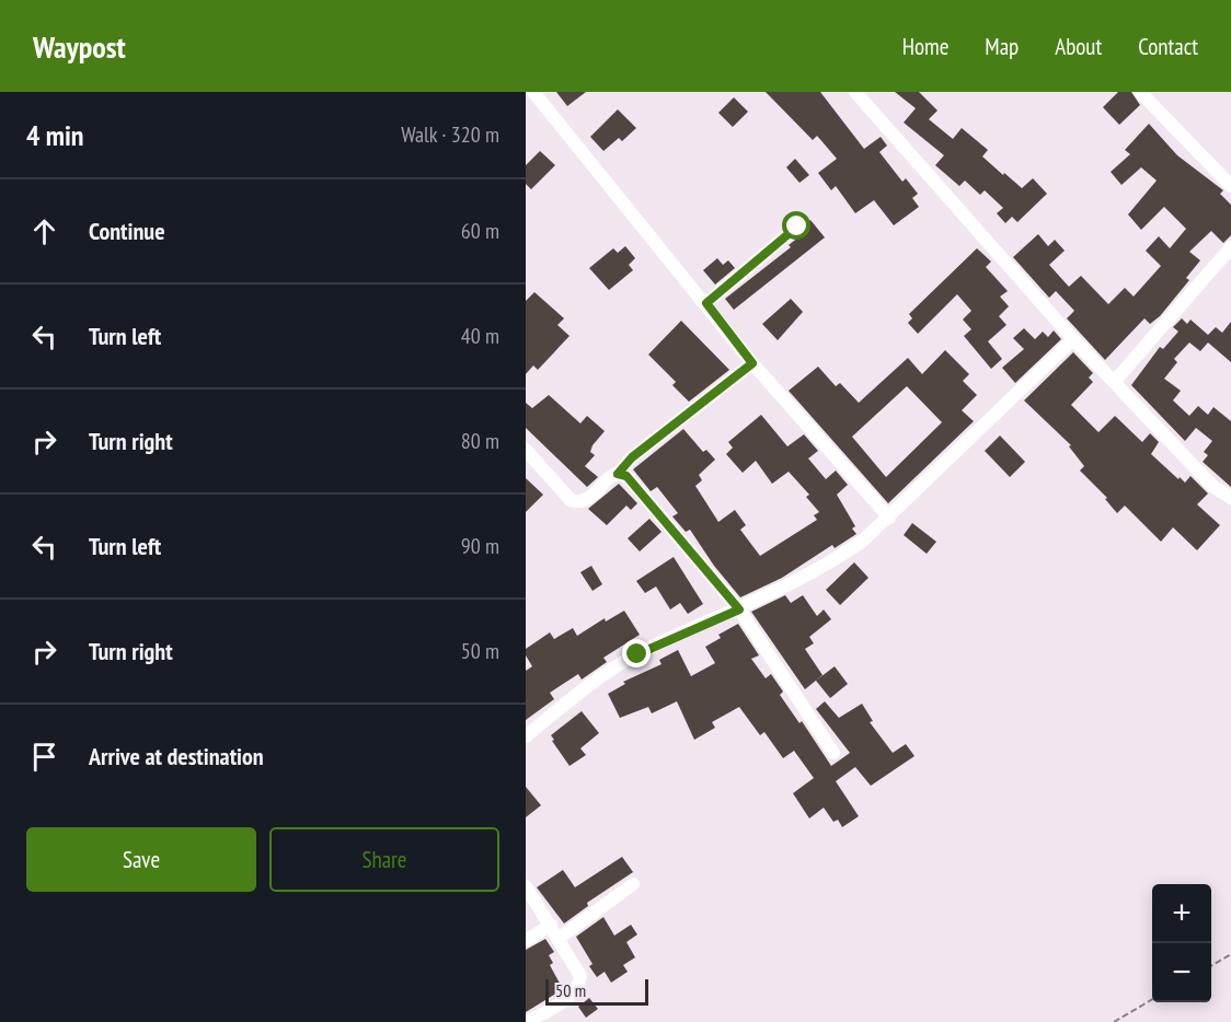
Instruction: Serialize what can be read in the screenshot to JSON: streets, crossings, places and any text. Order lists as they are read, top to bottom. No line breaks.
{"scale_bar":"50 m","page":{"header":"Waypost","nav":["Home","Map","About","Contact"],"heading":["4 min","Walk · 320 m"],"list":[["Continue","60 m"],["Turn left","40 m"],["Turn right","80 m"],["Turn left","90 m"],["Turn right","50 m"],"Arrive at destination"],"buttons":["Save","Share"],"map_buttons":["+","−"],"scale":"50 m"}}
